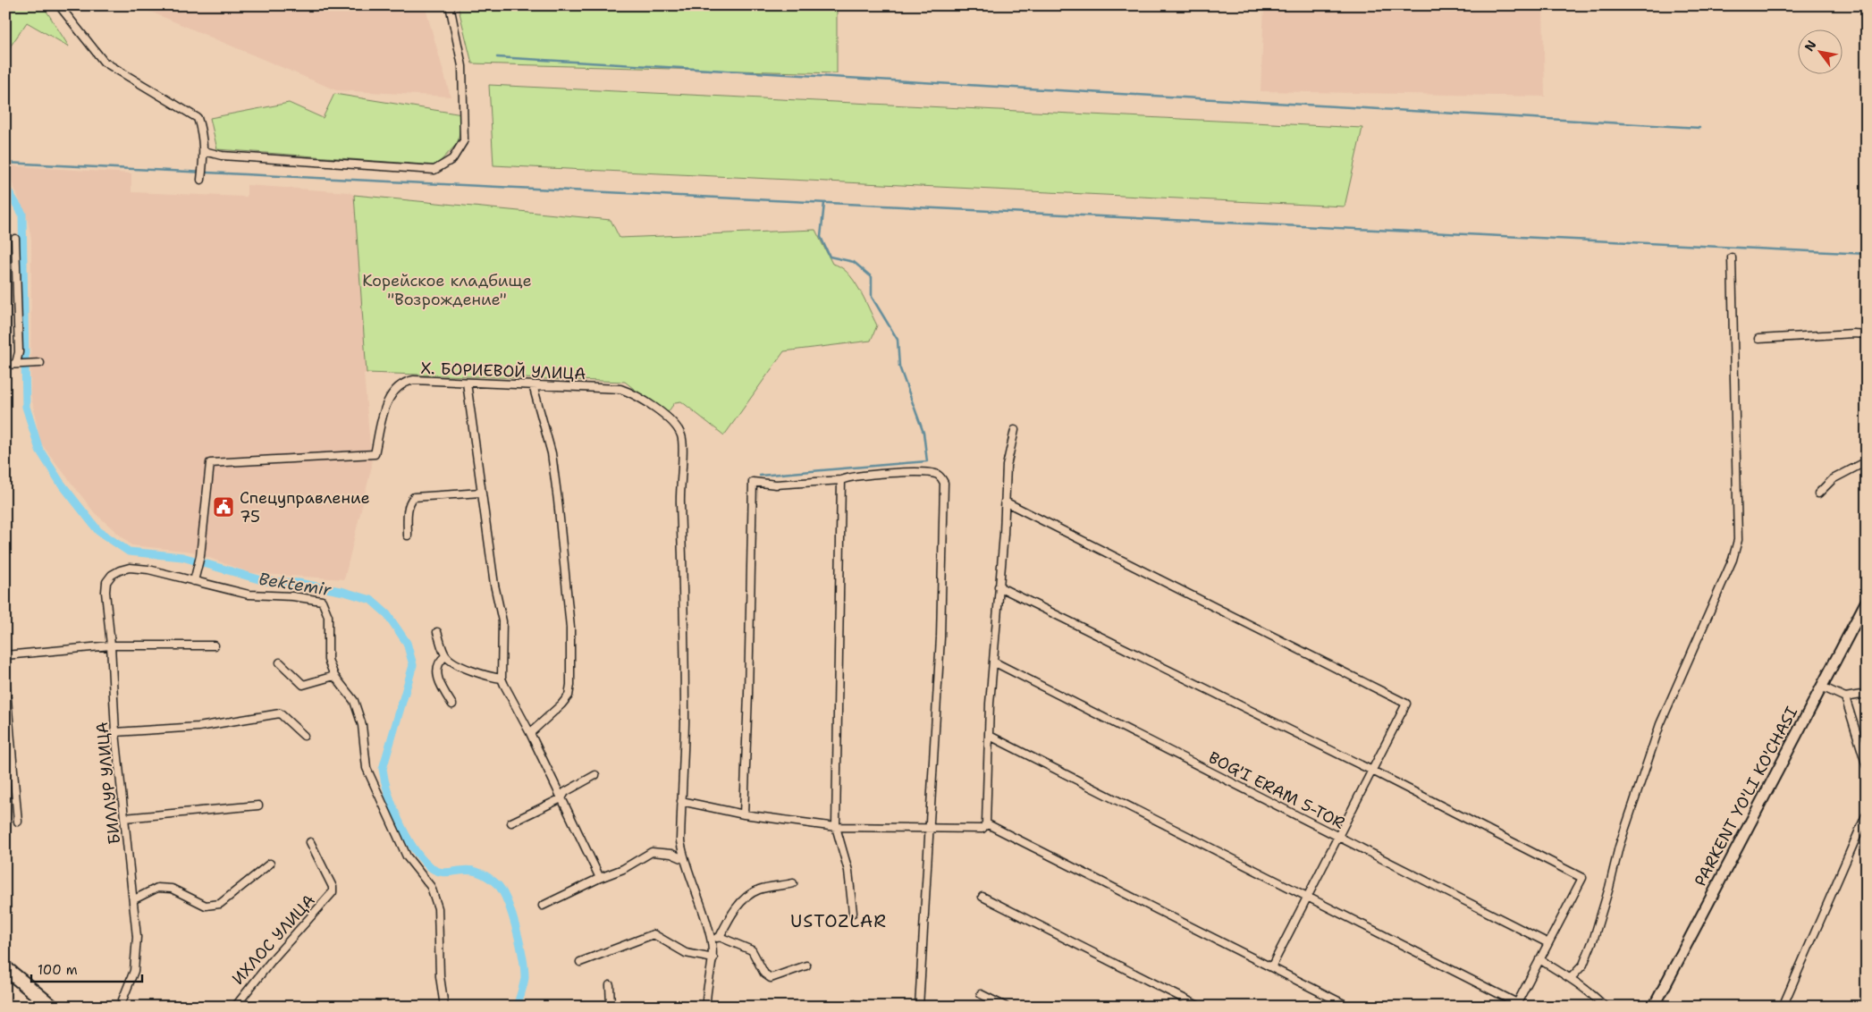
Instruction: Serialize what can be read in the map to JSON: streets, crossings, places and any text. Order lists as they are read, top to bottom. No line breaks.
{"streets":{"street":["Х. БОРИЕВОЙ УЛИЦА","БИЛЛУР УЛИЦА","BOG'I ERAM 5-TOR","PARKENT YO'LI KO'CHASI","ИХЛОС УЛИЦА"]},"crossings":[["Х. БОРИЕВОЙ УЛИЦА","БИЛЛУР УЛИЦА"]],"districts":["USTOZLAR"],"water":["Bektemir"],"parks":["Корейское кладбище \"Возрождение\""],"places":{"public building":["Спецуправление 75"]},"scale_bar":"100 m","north":"top left"}
